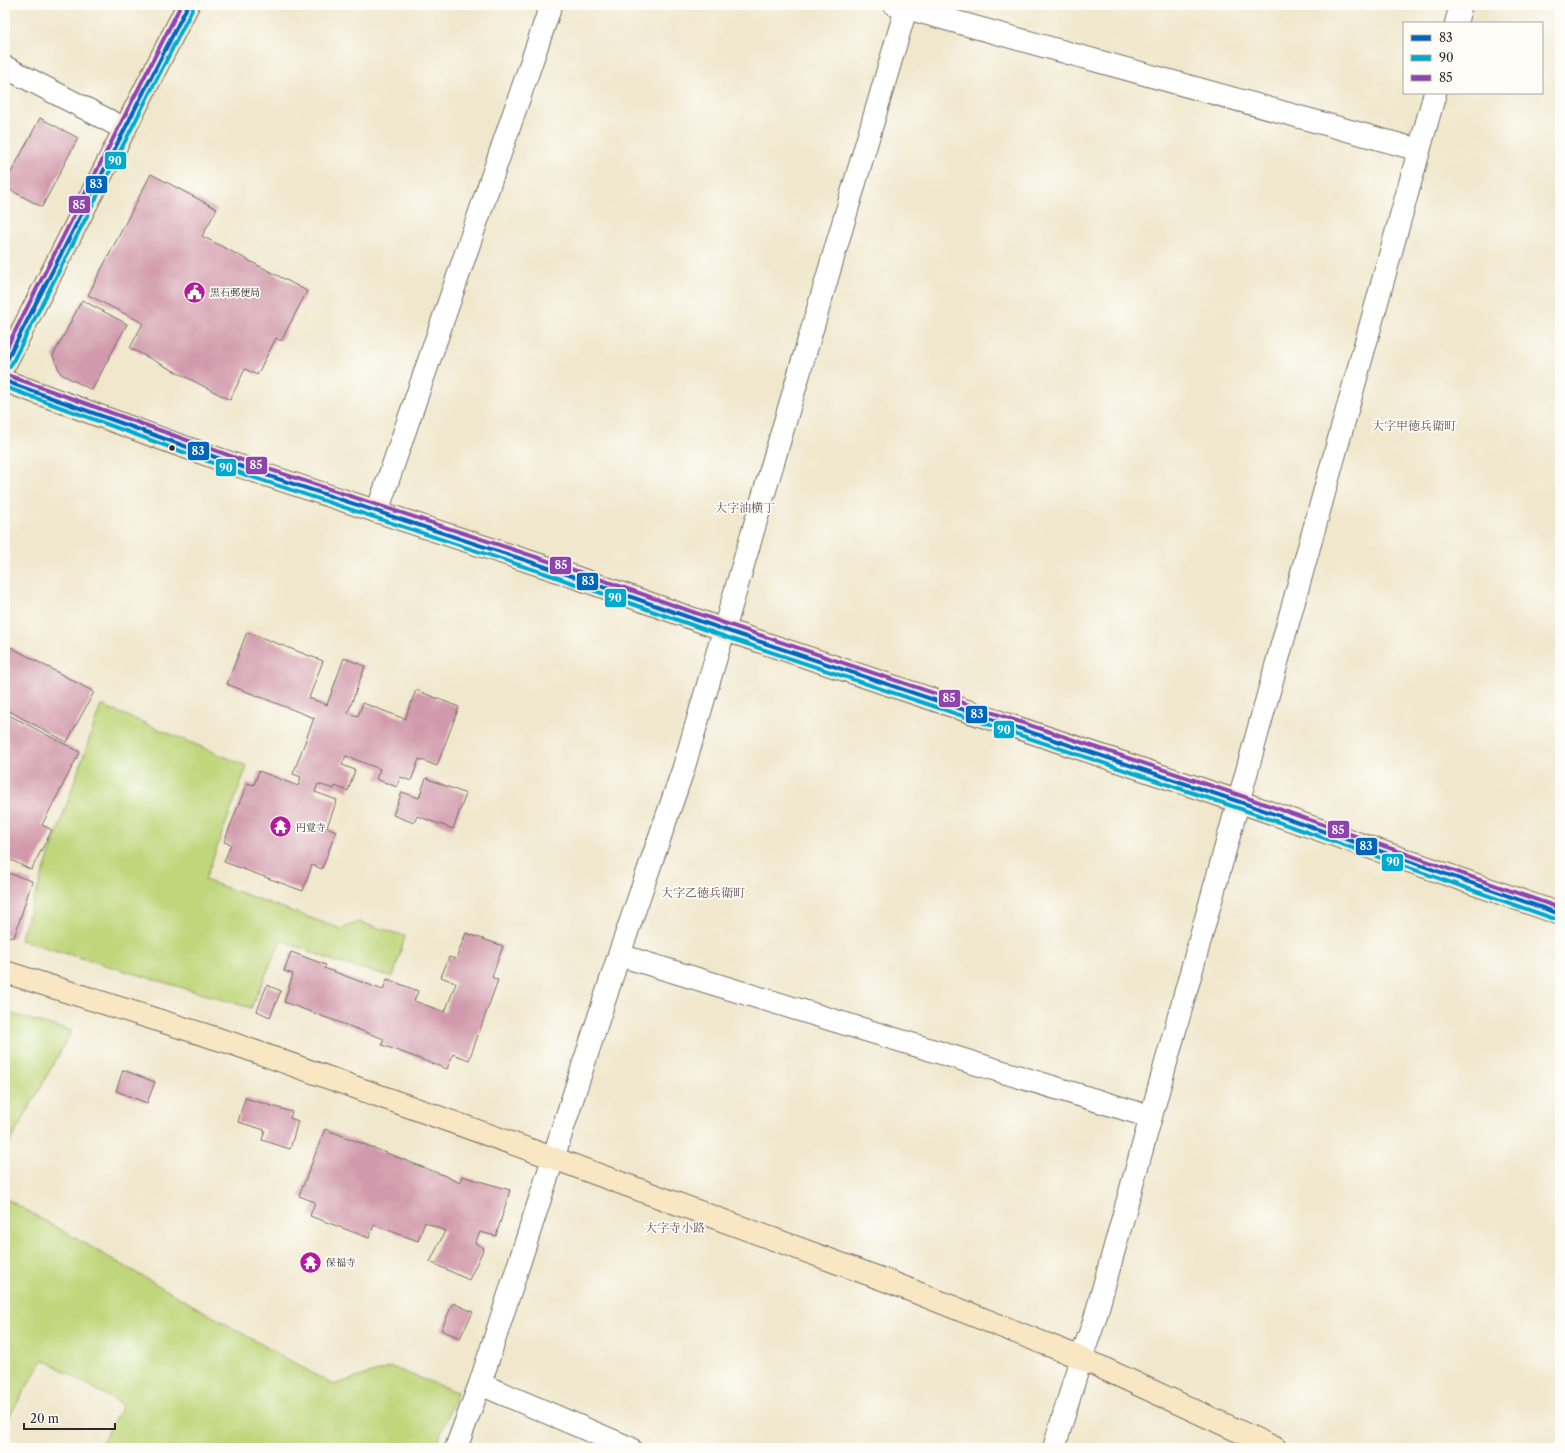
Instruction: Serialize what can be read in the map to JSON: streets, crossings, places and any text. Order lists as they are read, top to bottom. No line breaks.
{"districts":["大字甲徳兵衛町","大字油横丁","大字乙徳兵衛町","大字寺小路"],"places":{"public building":["黒石郵便局"],"temple":["円覚寺","保福寺"]},"lines":["transit line 83","transit line 85","transit line 90"],"legend":["83","90","85"],"scale_bar":"20 m"}
